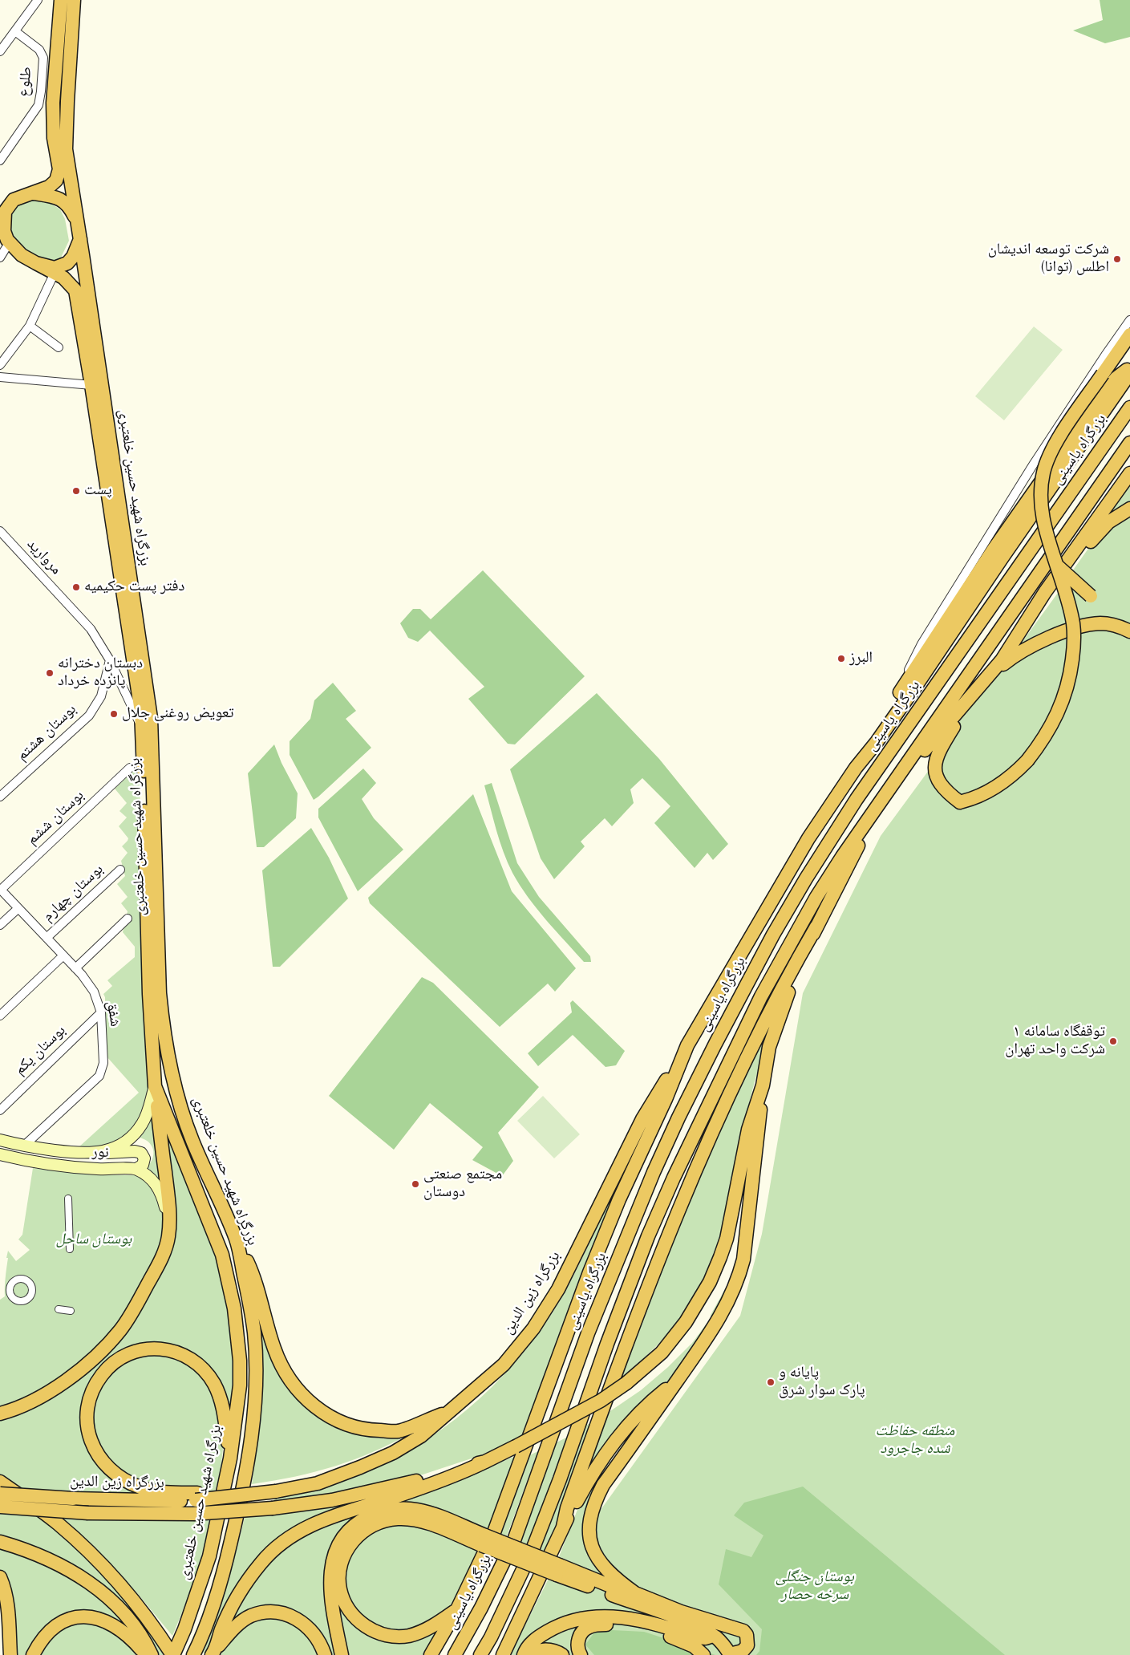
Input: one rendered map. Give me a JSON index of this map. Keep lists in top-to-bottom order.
{
  "streets": {
    "highway": ["بزرگراه یاسینی", "بزرگراه شهید حسین خلعتبری", "بزرگراه زین الدین"],
    "main road": ["نور"],
    "street": [
      "طلوع",
      "مروارید",
      "بوستان هشتم",
      "بوستان ششم",
      "بوستان چهارم",
      "شفق",
      "بوستان یکم"
    ]
  },
  "crossings": [
    ["بزرگراه شهید حسین خلعتبری", "مروارید"],
    ["بزرگراه شهید حسین خلعتبری", "نور"],
    ["مروارید", "بوستان هشتم"],
    ["بوستان ششم", "شفق"],
    ["بوستان چهارم", "شفق"],
    ["شفق", "بوستان یکم"],
    ["شفق", "نور"]
  ],
  "parks": ["بوستان ساحل", "منطقه حفاظت شده جاجرود", "بوستان جنگلی سرخه حصار"],
  "places": [
    "شرکت توسعه اندیشان اطلس (توانا)",
    "پست",
    "دفتر پست حکیمیه",
    "البرز",
    "دبستان دخترانه پانزده خرداد",
    "تعویض روغنی جلال",
    "توقفگاه سامانه ۱ شرکت واحد تهران",
    "مجتمع صنعتی دوستان",
    "پایانه و پارک‌ سوار شرق"
  ]
}
